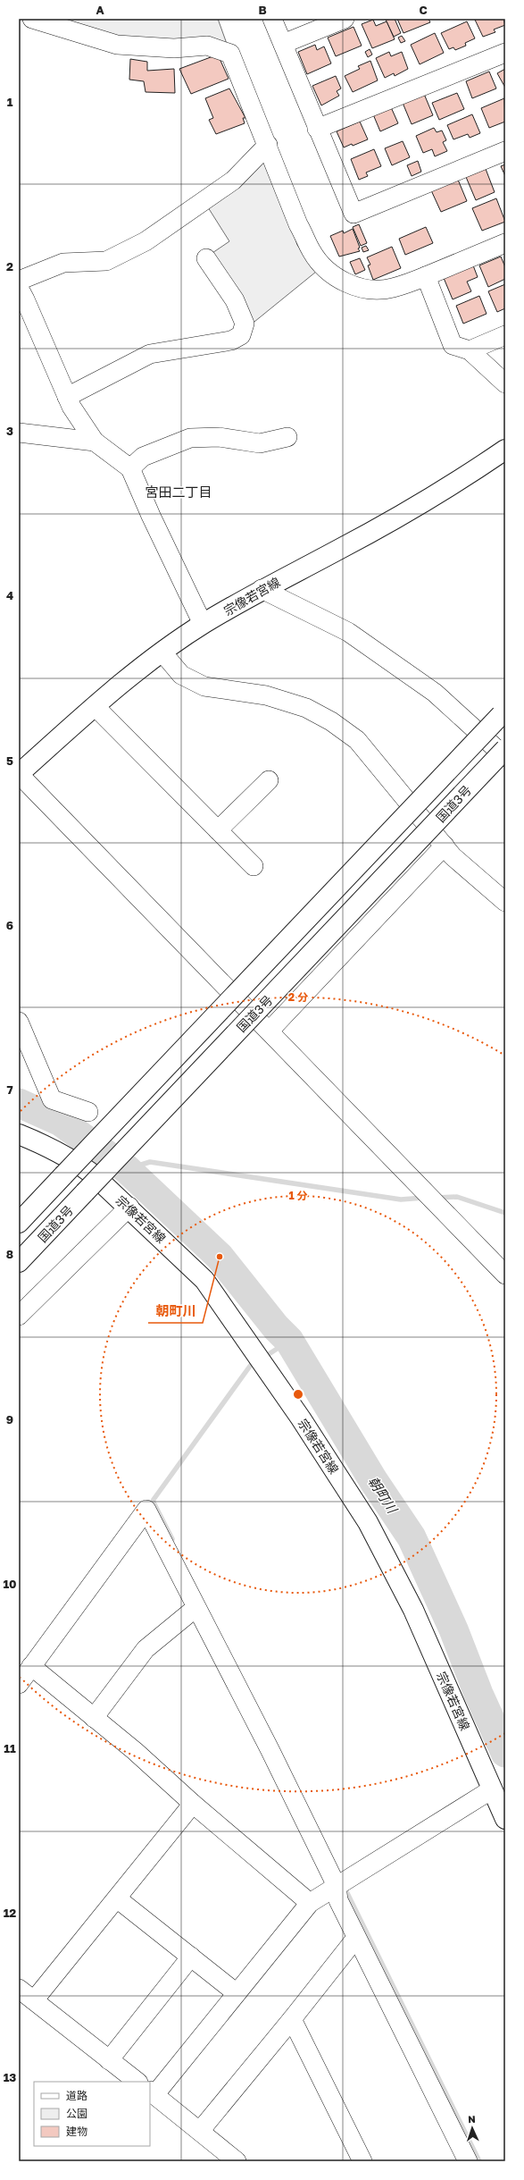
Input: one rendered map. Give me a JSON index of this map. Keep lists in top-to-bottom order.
{
  "streets": {
    "main road": ["宗像若宮線", "国道3号"]
  },
  "districts": ["宮田二丁目"],
  "water": ["朝町川"],
  "places": ["朝町川"],
  "legend": ["道路", "公園", "建物"],
  "north": "top",
  "grid": {
    "columns": ["A", "B", "C"],
    "rows": [
      "1",
      "2",
      "3",
      "4",
      "5",
      "6",
      "7",
      "8",
      "9",
      "10",
      "11",
      "12",
      "13"
    ]
  },
  "rings": ["2 分", "1 分"]
}
